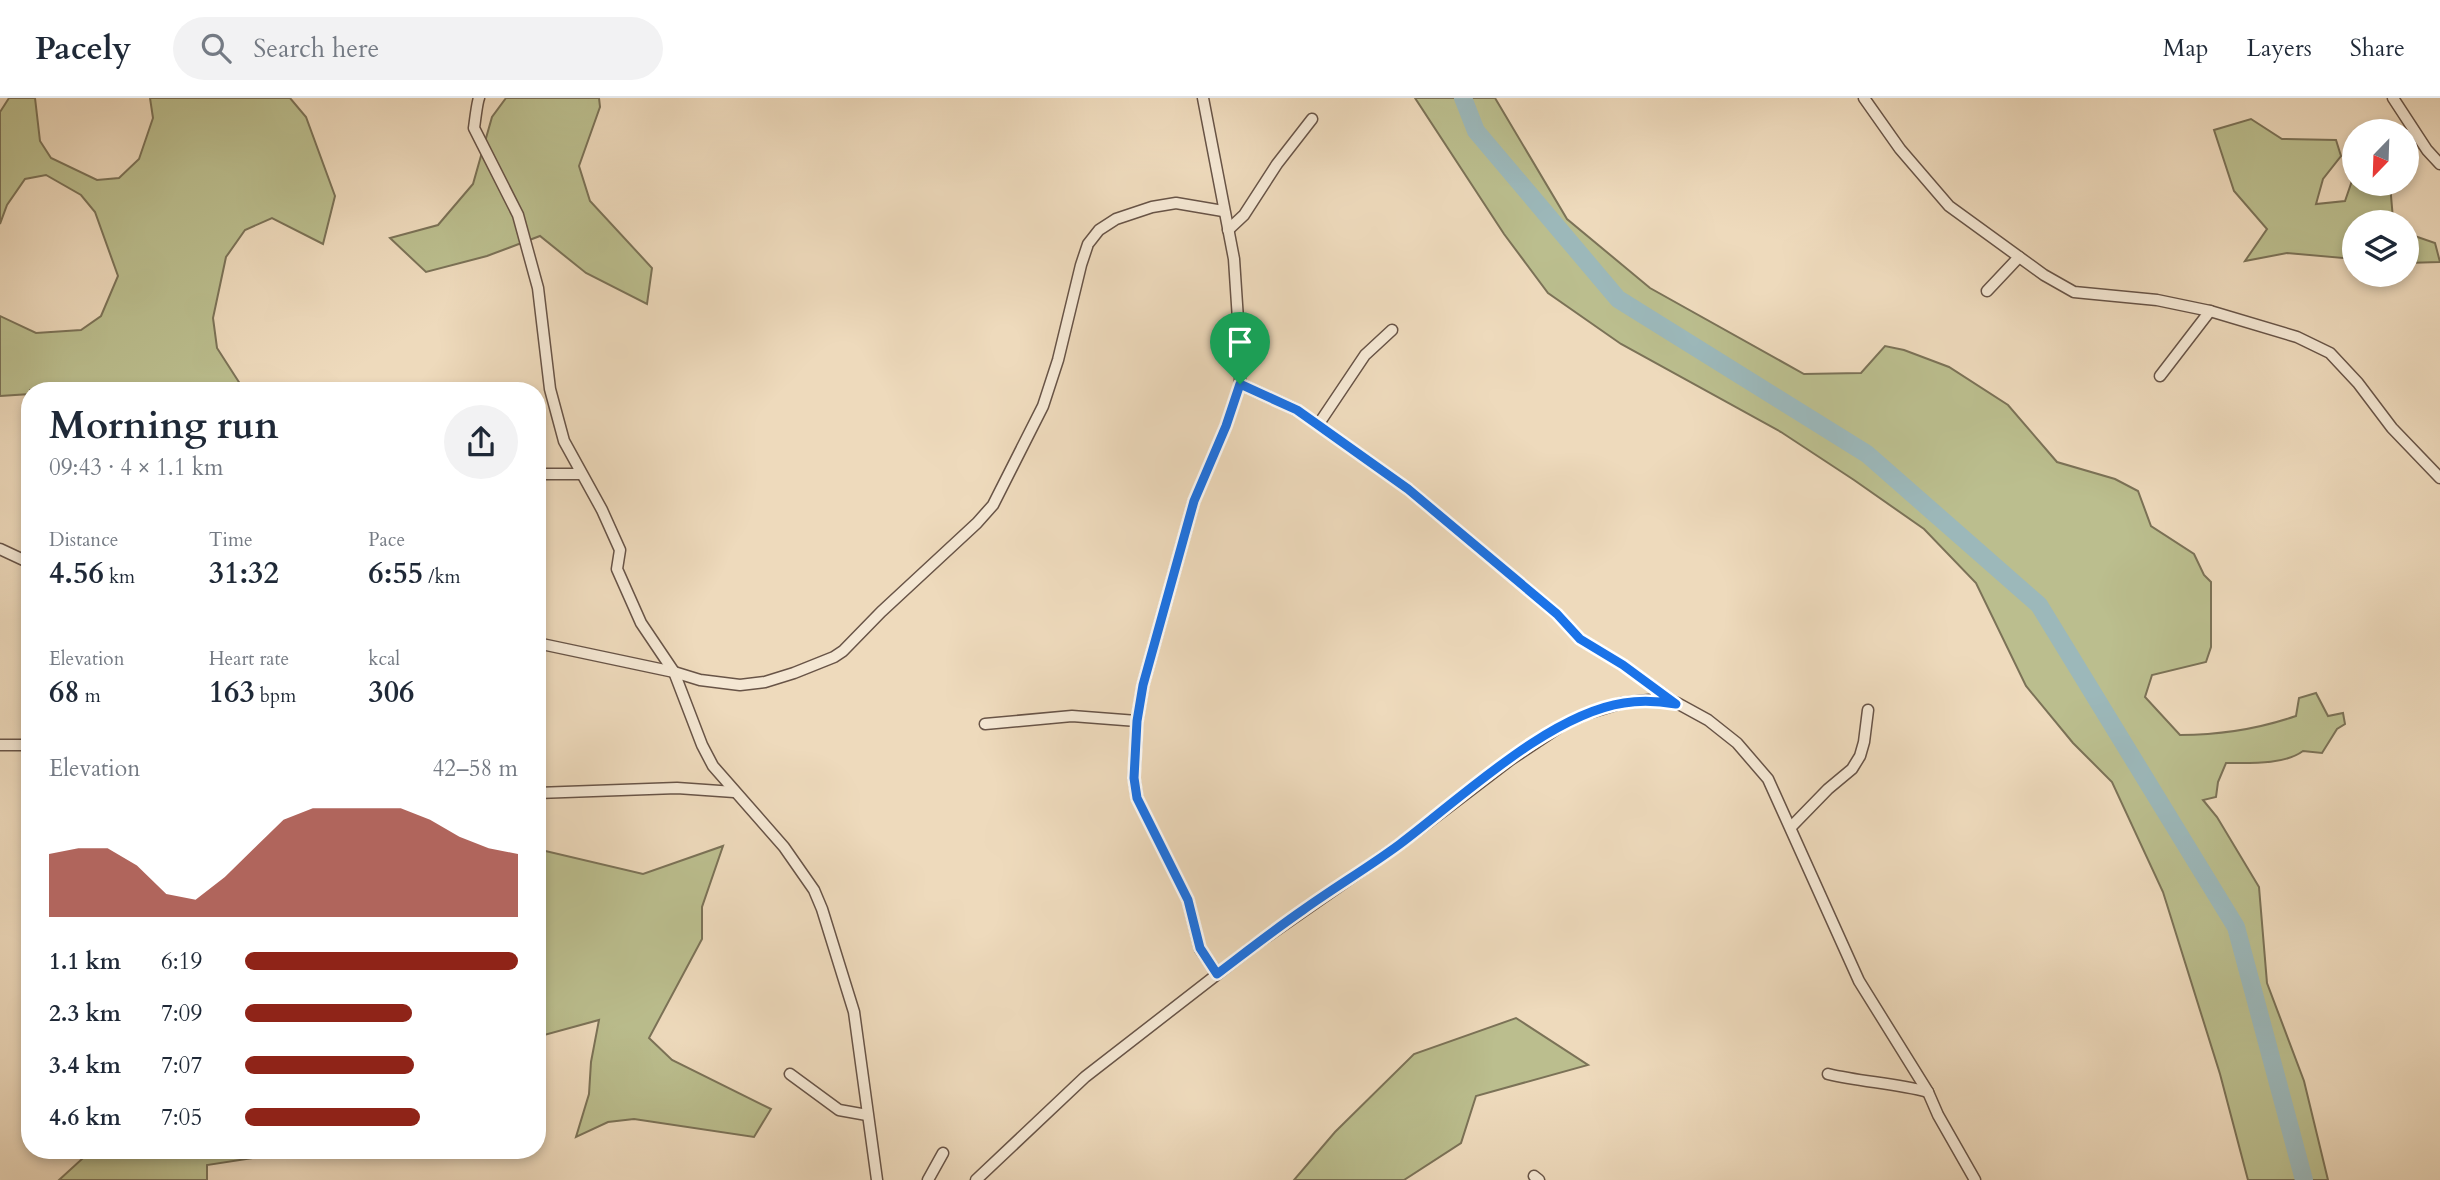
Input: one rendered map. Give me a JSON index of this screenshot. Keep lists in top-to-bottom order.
{
  "north": "bottom left",
  "page": {
    "header": "Pacely",
    "search": "Search here",
    "nav": ["Map", "Layers", "Share"],
    "heading": ["Morning run", "09:43 · 4 × 1.1 km"],
    "stats": [
      ["Distance", "4.56 km"],
      ["Time", "31:32"],
      ["Pace", "6:55 /km"],
      ["Elevation", "68 m"],
      ["Heart rate", "163 bpm"],
      ["kcal", "306"]
    ],
    "chart": ["Elevation", "42–58 m"],
    "list": [
      {
        "name": "1.1 km",
        "note": "6:19"
      },
      {
        "name": "2.3 km",
        "note": "7:09"
      },
      {
        "name": "3.4 km",
        "note": "7:07"
      },
      {
        "name": "4.6 km",
        "note": "7:05"
      }
    ]
  }
}
